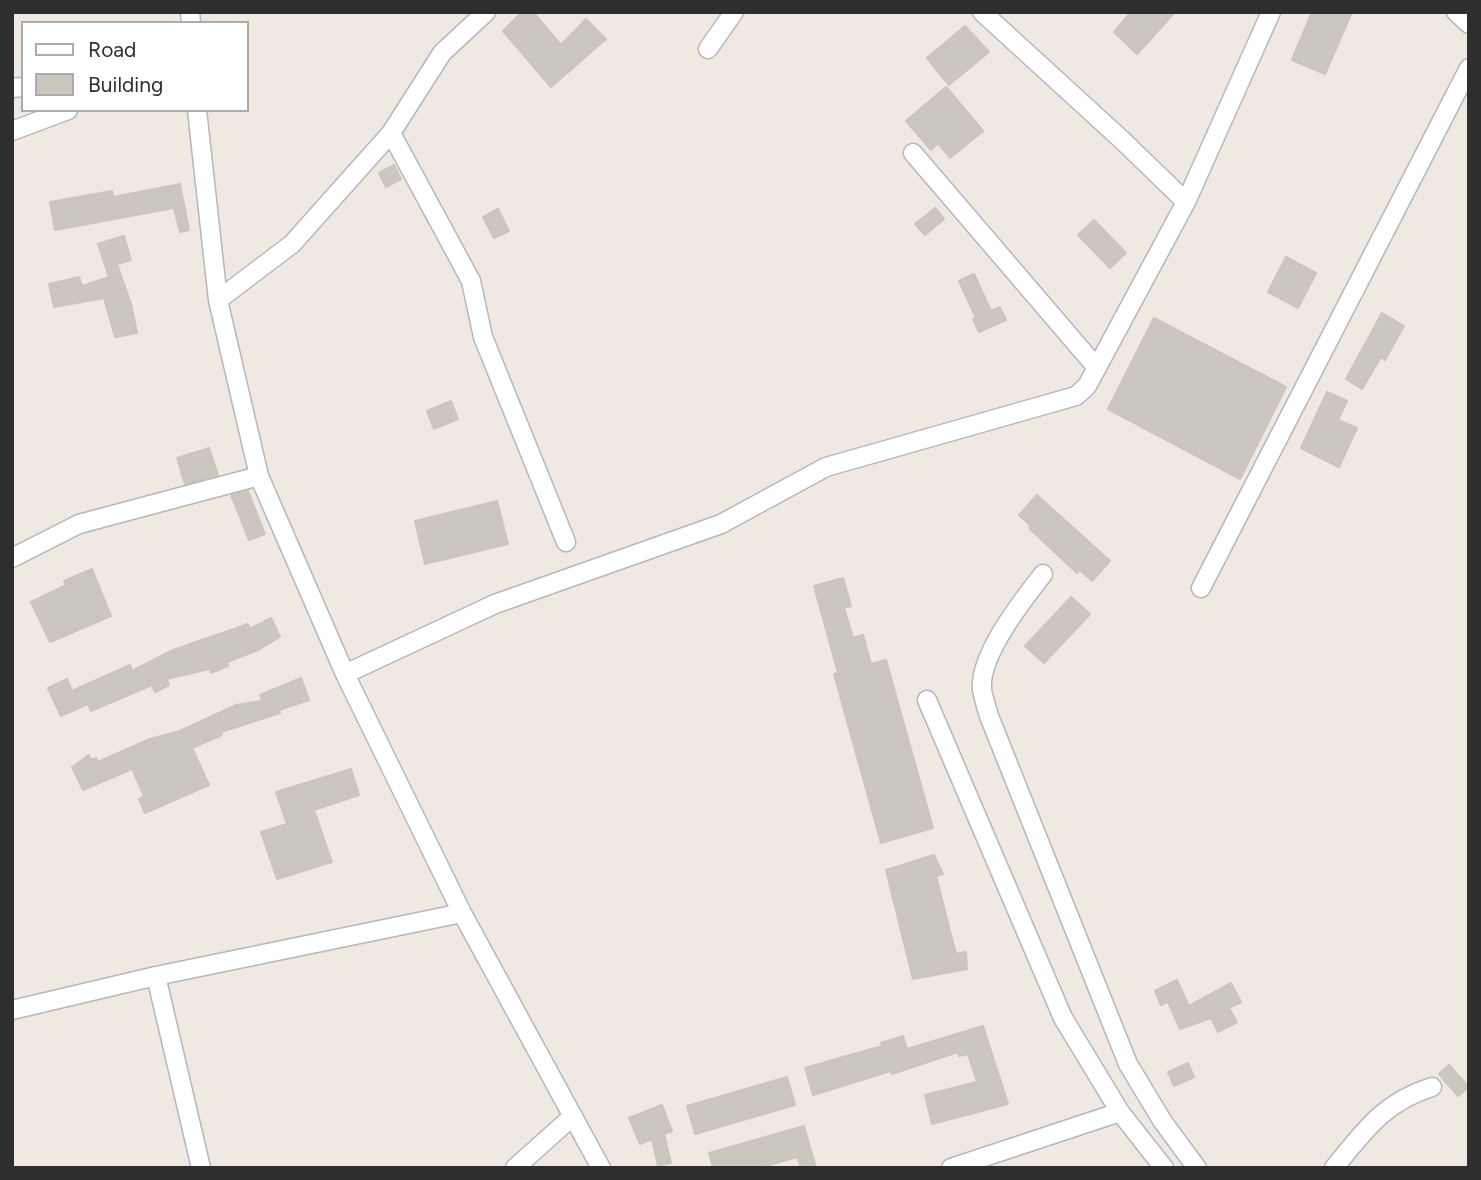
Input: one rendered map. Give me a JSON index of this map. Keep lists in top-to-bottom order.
{
  "legend": ["Road", "Building"]
}
